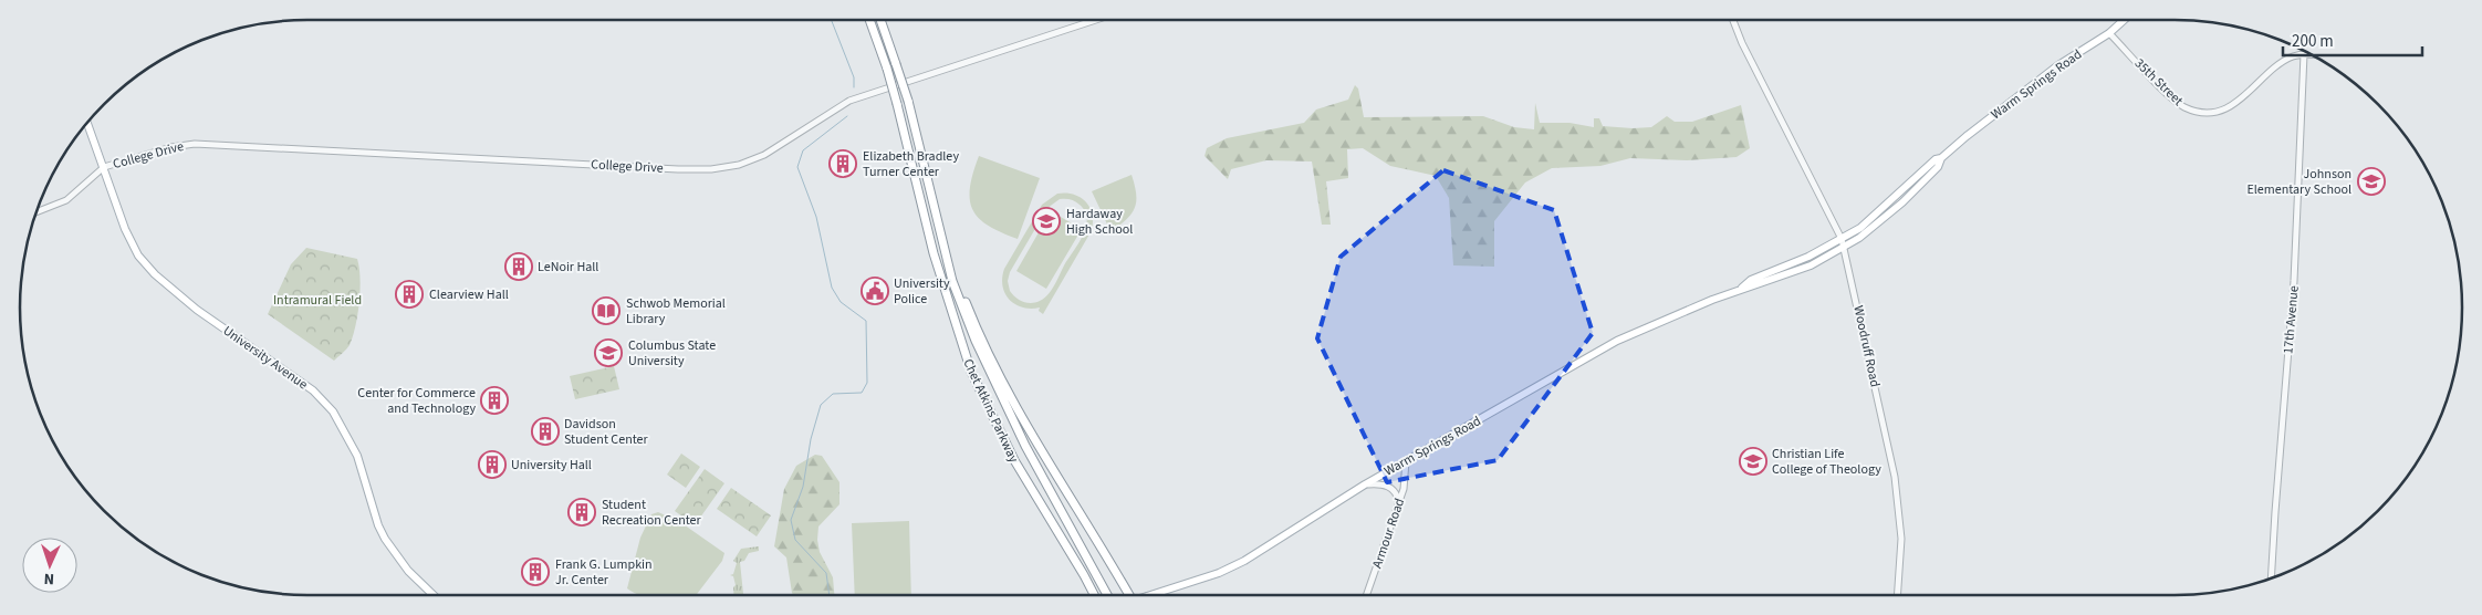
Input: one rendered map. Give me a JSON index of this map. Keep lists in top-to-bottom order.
{
  "streets": {
    "highway": ["Chet Atkins Parkway"],
    "main road": ["Warm Springs Road", "University Avenue"],
    "street": [
      "35th Street",
      "College Drive",
      "17th Avenue",
      "Woodruff Road",
      "Armour Road"
    ]
  },
  "crossings": [
    ["35th Street", "Warm Springs Road"],
    ["35th Street", "17th Avenue"],
    ["Warm Springs Road", "Woodruff Road"],
    ["Warm Springs Road", "Armour Road"],
    ["College Drive", "University Avenue"]
  ],
  "parks": ["Intramural Field"],
  "places": {
    "building": [
      "Elizabeth Bradley Turner Center",
      "LeNoir Hall",
      "Clearview Hall",
      "Center for Commerce and Technology",
      "Davidson Student Center",
      "University Hall",
      "Student Recreation Center",
      "Frank G. Lumpkin Jr. Center"
    ],
    "school or university": [
      "Johnson Elementary School",
      "Hardaway High School",
      "Columbus State University",
      "Christian Life College of Theology"
    ],
    "public building": ["University Police"],
    "library": ["Schwob Memorial Library"]
  },
  "scale_bar": "200 m",
  "north": "bottom"
}
